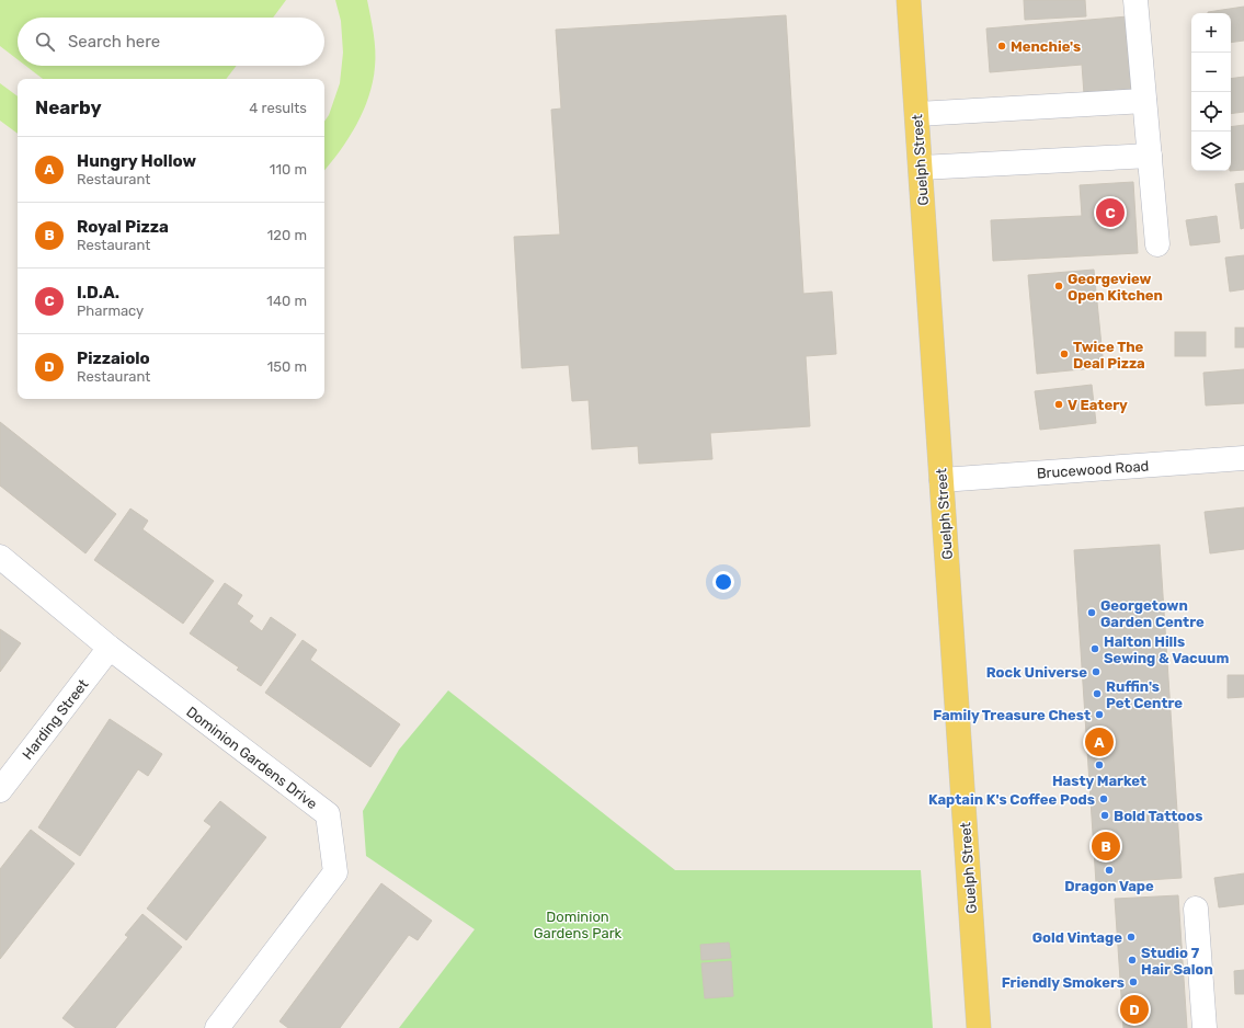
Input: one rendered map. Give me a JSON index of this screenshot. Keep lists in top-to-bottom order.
{
  "streets": {
    "main road": ["Guelph Street"],
    "street": ["Brucewood Road", "Harding Street", "Dominion Gardens Drive"]
  },
  "crossings": [
    ["Guelph Street", "Brucewood Road"],
    ["Harding Street", "Dominion Gardens Drive"]
  ],
  "parks": ["Dominion Gardens Park"],
  "places": [
    "Menchie's",
    "Georgeview Open Kitchen",
    "Twice The Deal Pizza",
    "V Eatery",
    "Georgetown Garden Centre",
    "Halton Hills Sewing & Vacuum",
    "Rock Universe",
    "Ruffin's Pet Centre",
    "Family Treasure Chest",
    "Hasty Market",
    "Kaptain K's Coffee Pods",
    "Bold Tattoos",
    "Dragon Vape",
    "Gold Vintage",
    "Studio 7 Hair Salon",
    "Friendly Smokers"
  ],
  "page": {
    "map_buttons": ["+", "−"],
    "search": "Search here",
    "heading": ["Nearby", "4 results"],
    "list": [
      {
        "mark": "A",
        "name": "Hungry Hollow",
        "note": "Restaurant",
        "value": "110 m"
      },
      {
        "mark": "B",
        "name": "Royal Pizza",
        "note": "Restaurant",
        "value": "120 m"
      },
      {
        "mark": "C",
        "name": "I.D.A.",
        "note": "Pharmacy",
        "value": "140 m"
      },
      {
        "mark": "D",
        "name": "Pizzaiolo",
        "note": "Restaurant",
        "value": "150 m"
      }
    ],
    "pins": [
      "C",
      "A",
      "B",
      "D"
    ]
  }
}
